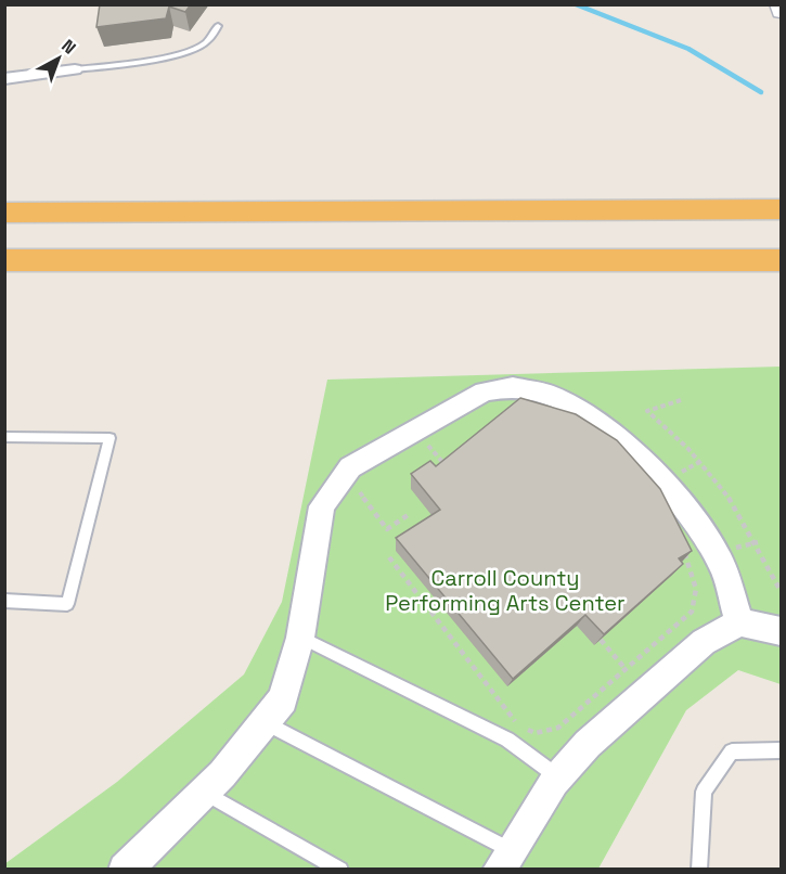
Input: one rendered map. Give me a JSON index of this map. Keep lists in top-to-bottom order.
{
  "parks": ["Carroll County Performing Arts Center"],
  "north": "top right"
}
